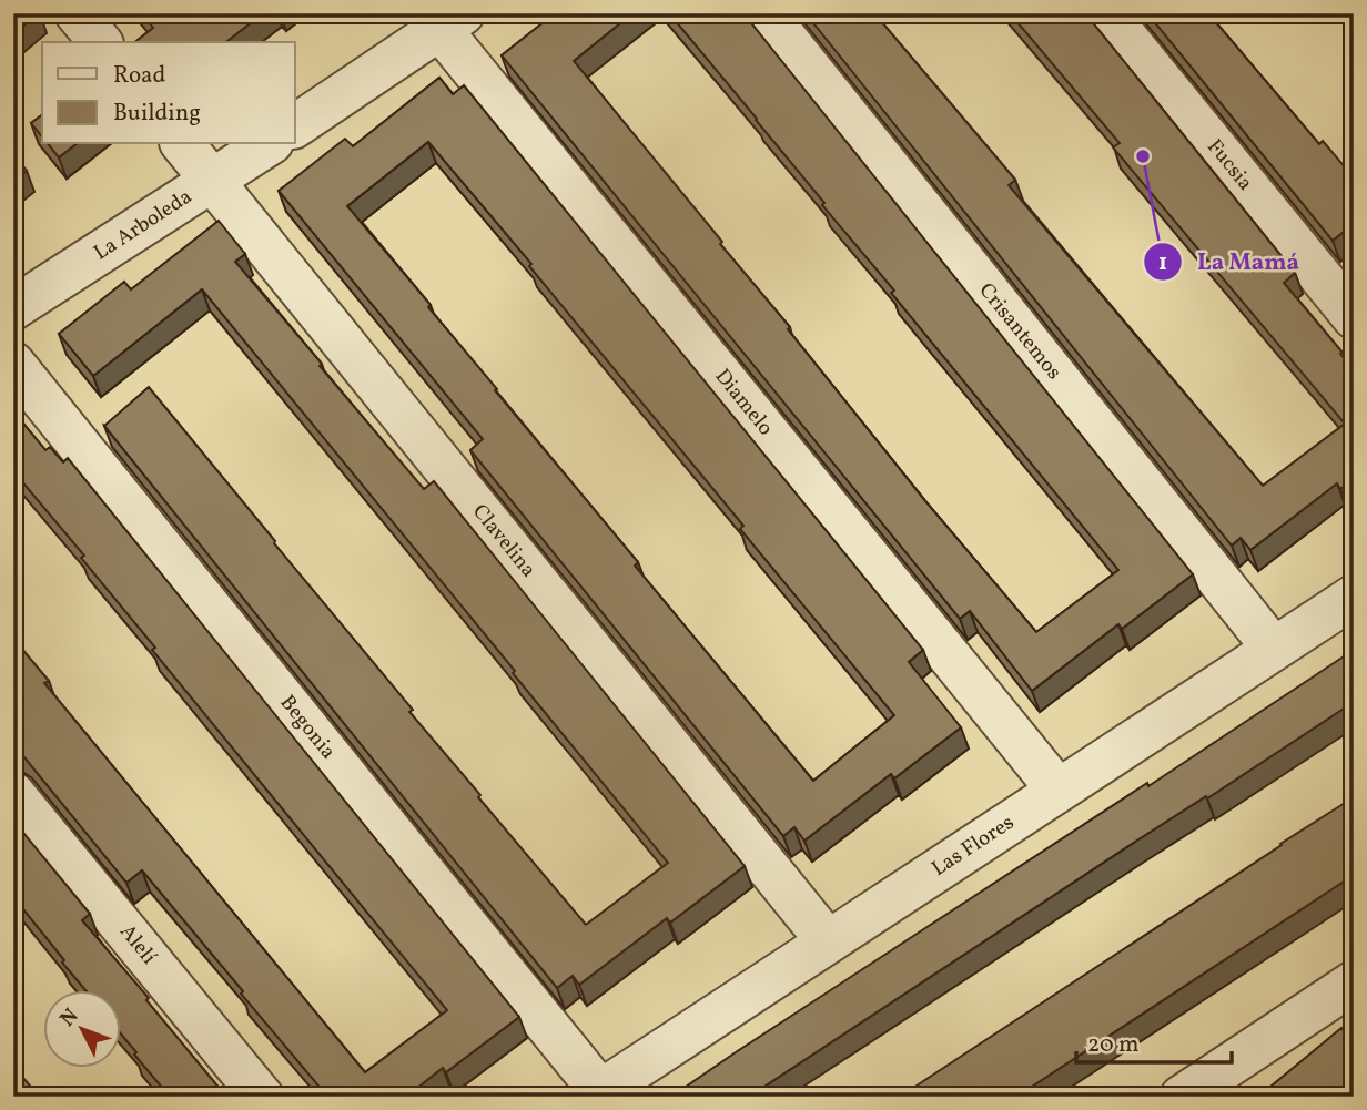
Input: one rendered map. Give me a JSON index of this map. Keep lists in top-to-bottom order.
{
  "streets": {
    "street": [
      "Fucsia",
      "La Arboleda",
      "Crisantemos",
      "Diamelo",
      "Clavelina",
      "Begonia",
      "Las Flores",
      "Alelí"
    ]
  },
  "crossings": [
    ["La Arboleda", "Clavelina"],
    ["Crisantemos", "Las Flores"],
    ["Diamelo", "Las Flores"],
    ["Clavelina", "Las Flores"],
    ["Begonia", "Las Flores"]
  ],
  "places": ["La Mamá"],
  "legend": ["Road", "Building"],
  "scale_bar": "20 m",
  "north": "top left"
}
